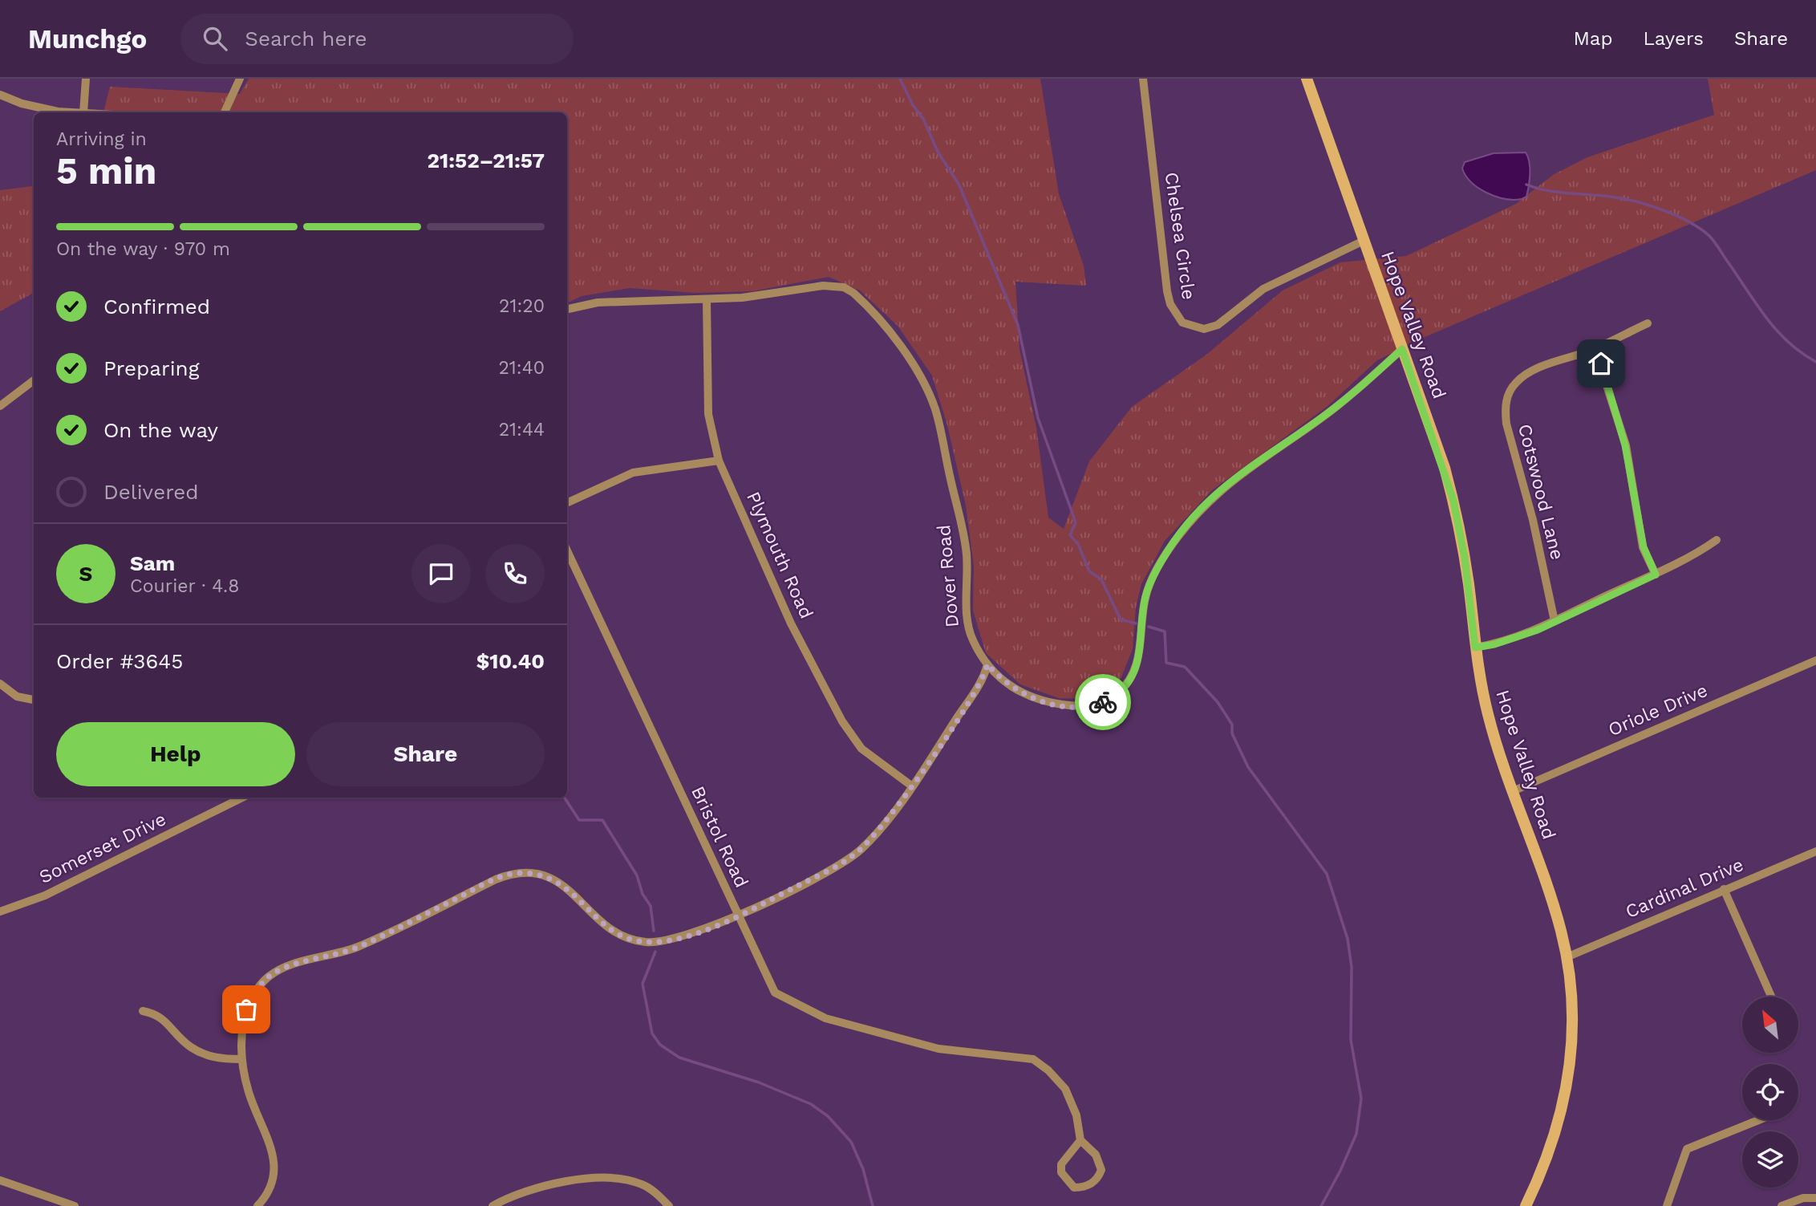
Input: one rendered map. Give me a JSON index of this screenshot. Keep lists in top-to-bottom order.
{
  "streets": {
    "main road": ["Hope Valley Road"],
    "street": [
      "Chelsea Circle",
      "Cotswood Lane",
      "Plymouth Road",
      "Dover Road",
      "Oriole Drive",
      "Bristol Road",
      "Somerset Drive",
      "Cardinal Drive"
    ]
  },
  "crossings": [
    ["Chelsea Circle", "Hope Valley Road"],
    ["Hope Valley Road", "Dover Road"],
    ["Hope Valley Road", "Oriole Drive"],
    ["Hope Valley Road", "Cardinal Drive"],
    ["Plymouth Road", "Dover Road"]
  ],
  "north": "top left",
  "page": {
    "header": "Munchgo",
    "search": "Search here",
    "nav": ["Map", "Layers", "Share"],
    "heading": ["5 min", "Arriving in", "21:52–21:57"],
    "panel": [
      "Sam",
      "Courier · 4.8",
      "Order #3645",
      "$10.40"
    ],
    "bar": "On the way · 970 m",
    "list": [
      ["Confirmed", "21:20"],
      ["Preparing", "21:40"],
      ["On the way", "21:44"],
      "Delivered"
    ],
    "round": "S",
    "buttons": ["Help", "Share"]
  }
}
